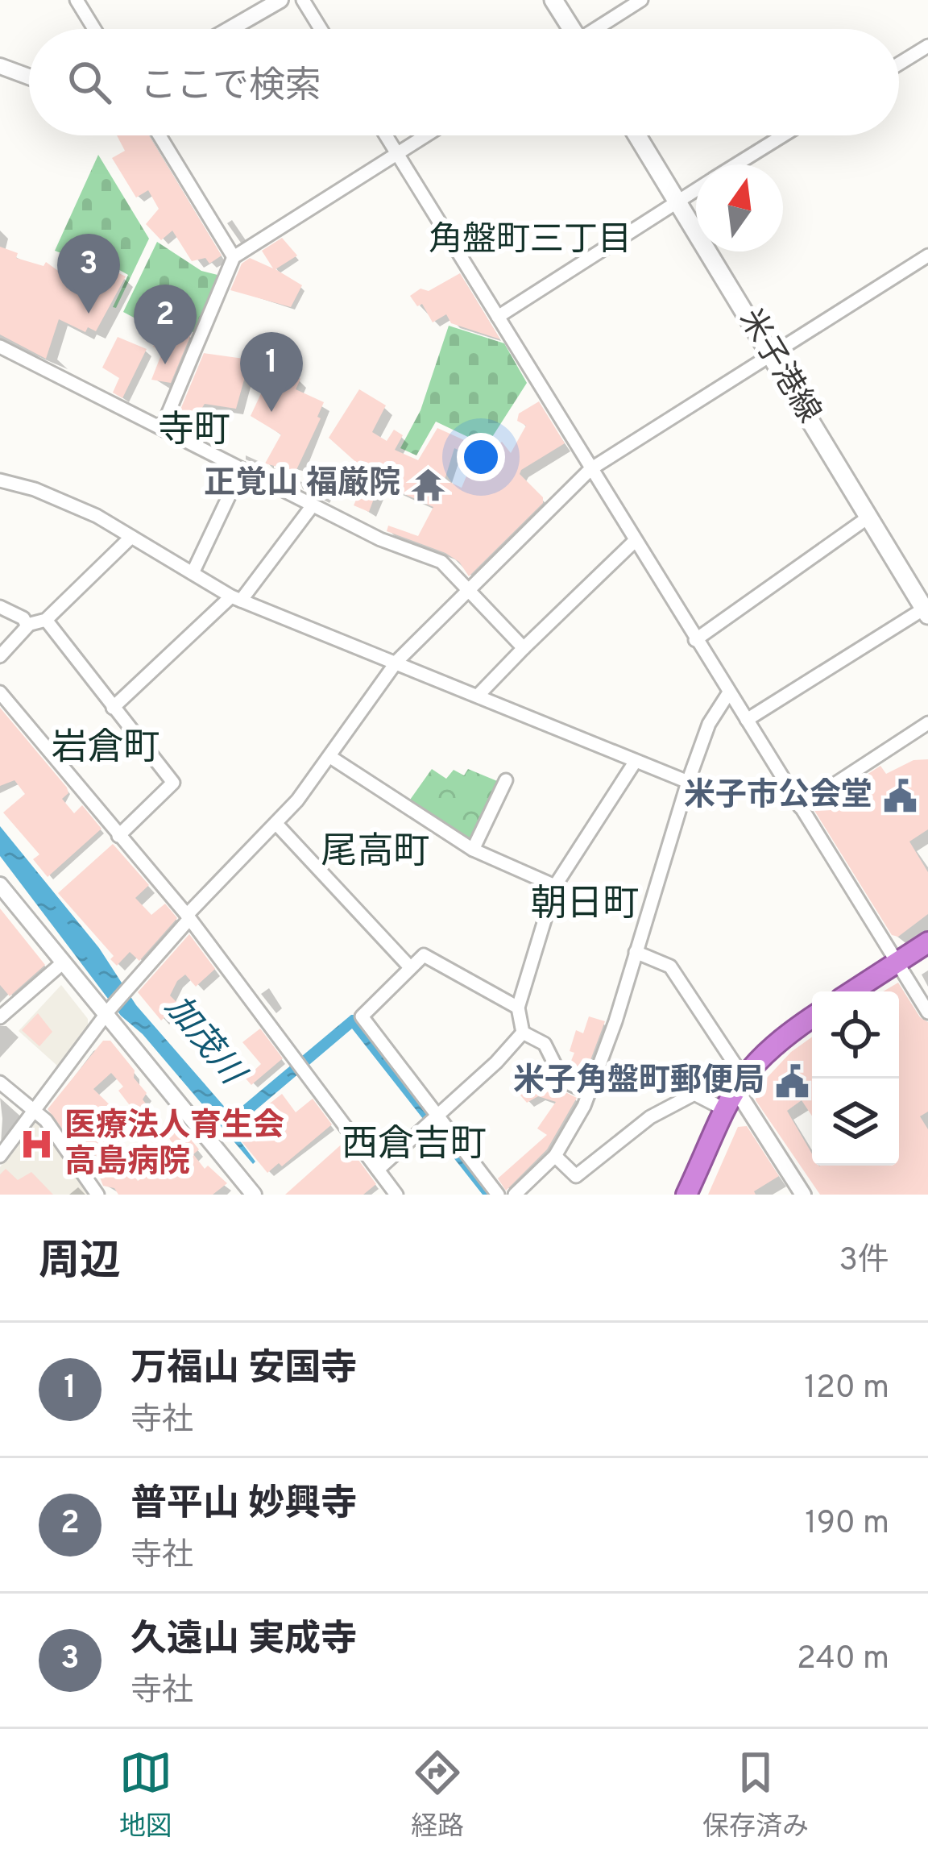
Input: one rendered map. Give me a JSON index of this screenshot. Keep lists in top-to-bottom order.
{
  "streets": {
    "main road": ["米子港線"]
  },
  "districts": [
    "角盤町三丁目",
    "寺町",
    "岩倉町",
    "尾高町",
    "朝日町",
    "西倉吉町"
  ],
  "water": ["加茂川"],
  "places": {
    "temple": ["正覚山 福厳院"],
    "public building": ["米子市公会堂", "米子角盤町郵便局"],
    "hospital": ["医療法人育生会 高島病院"]
  },
  "north": "top",
  "page": {
    "search": "ここで検索",
    "pins": ["3", "2", "1"],
    "heading": ["周辺", "3件"],
    "list": [
      {
        "mark": "1",
        "name": "万福山 安国寺",
        "note": "寺社",
        "value": "120 m"
      },
      {
        "mark": "2",
        "name": "普平山 妙興寺",
        "note": "寺社",
        "value": "190 m"
      },
      {
        "mark": "3",
        "name": "久遠山 実成寺",
        "note": "寺社",
        "value": "240 m"
      }
    ],
    "nav": ["地図", "経路", "保存済み"]
  }
}
